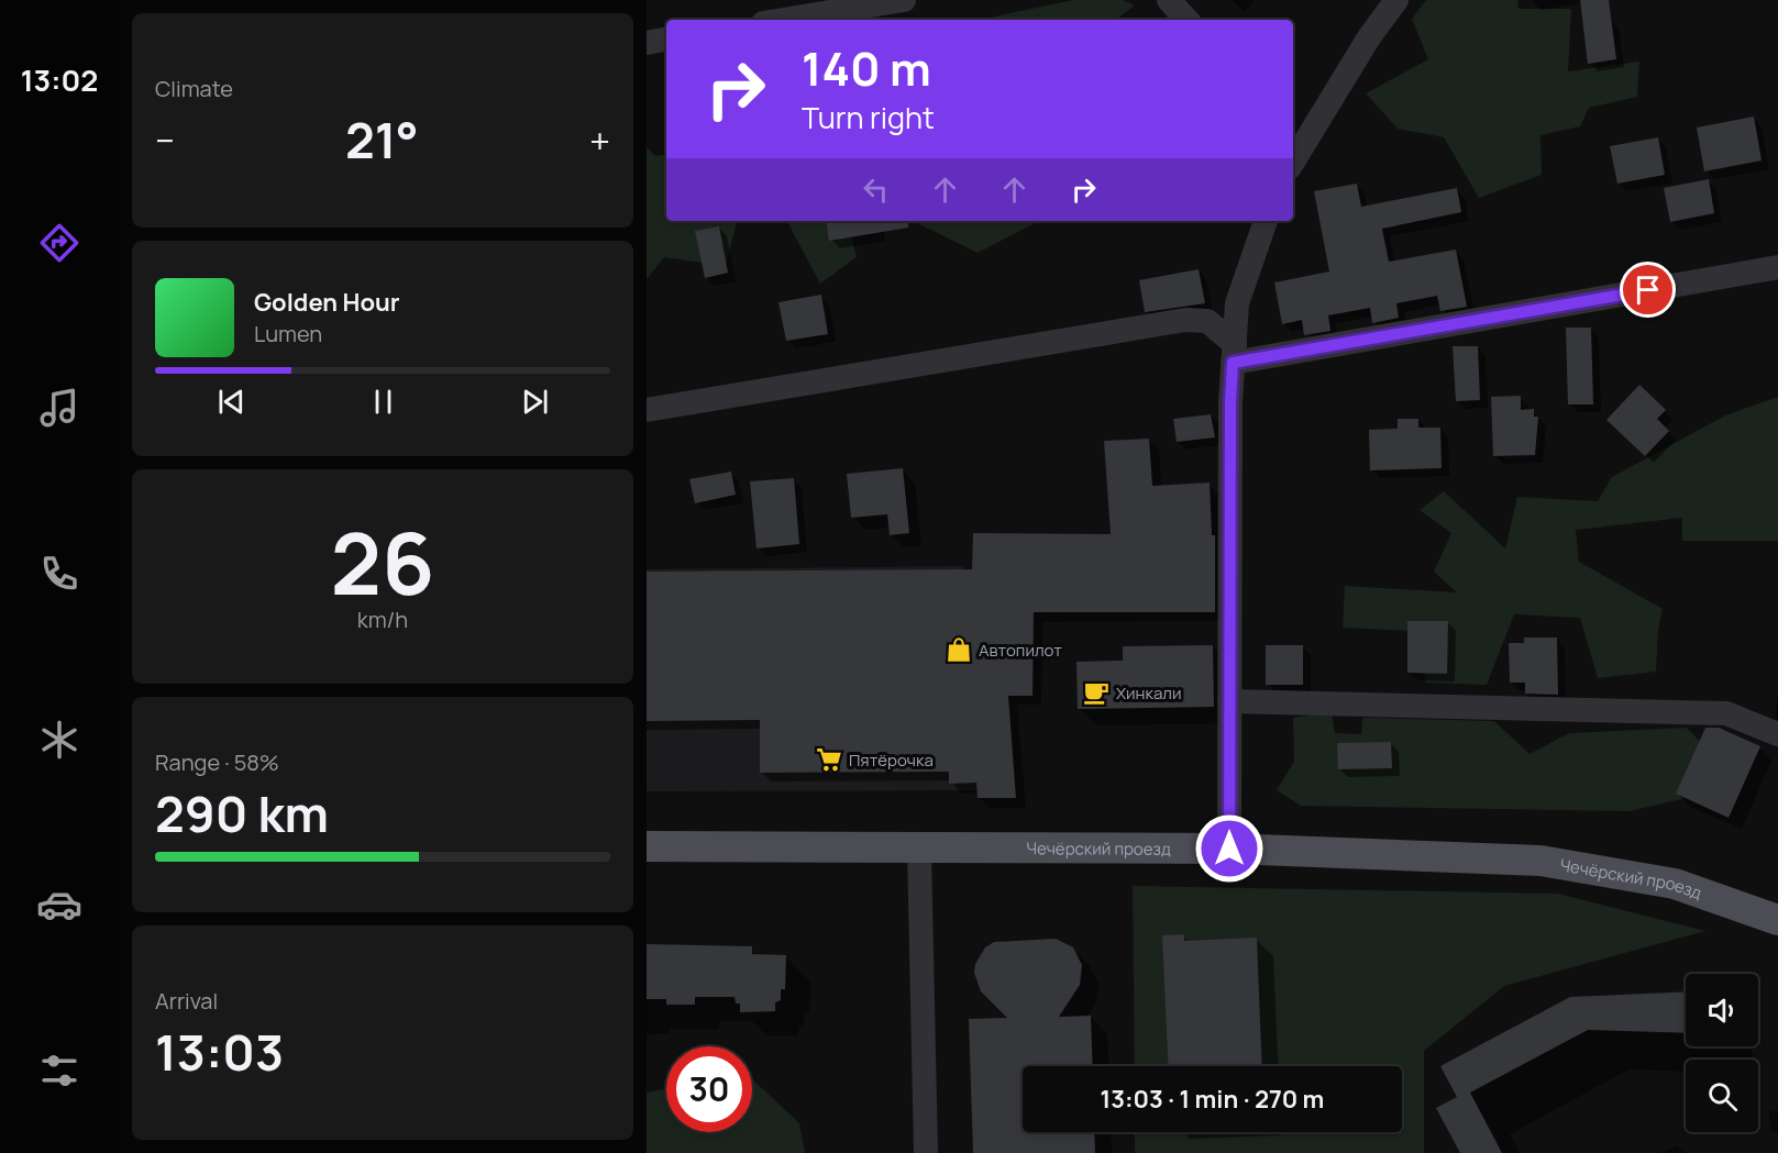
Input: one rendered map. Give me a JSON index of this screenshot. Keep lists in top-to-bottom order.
{
  "streets": {
    "main road": ["Чечёрский проезд"]
  },
  "places": {
    "shop": ["Автопилот"],
    "cafe": ["Хинкали"],
    "supermarket": ["Пятёрочка"]
  },
  "page": {
    "tabs": "13:02",
    "tile": [
      "Climate",
      ["26", "km/h"],
      ["Range · 58%", "290 km"],
      ["Arrival", "13:03"]
    ],
    "turn": ["140 m", "Turn right"],
    "heat": ["−", "21°", "+"],
    "song": ["Golden Hour", "Lumen"],
    "limit": "30",
    "trip": "13:03 · 1 min · 270 m"
  }
}
